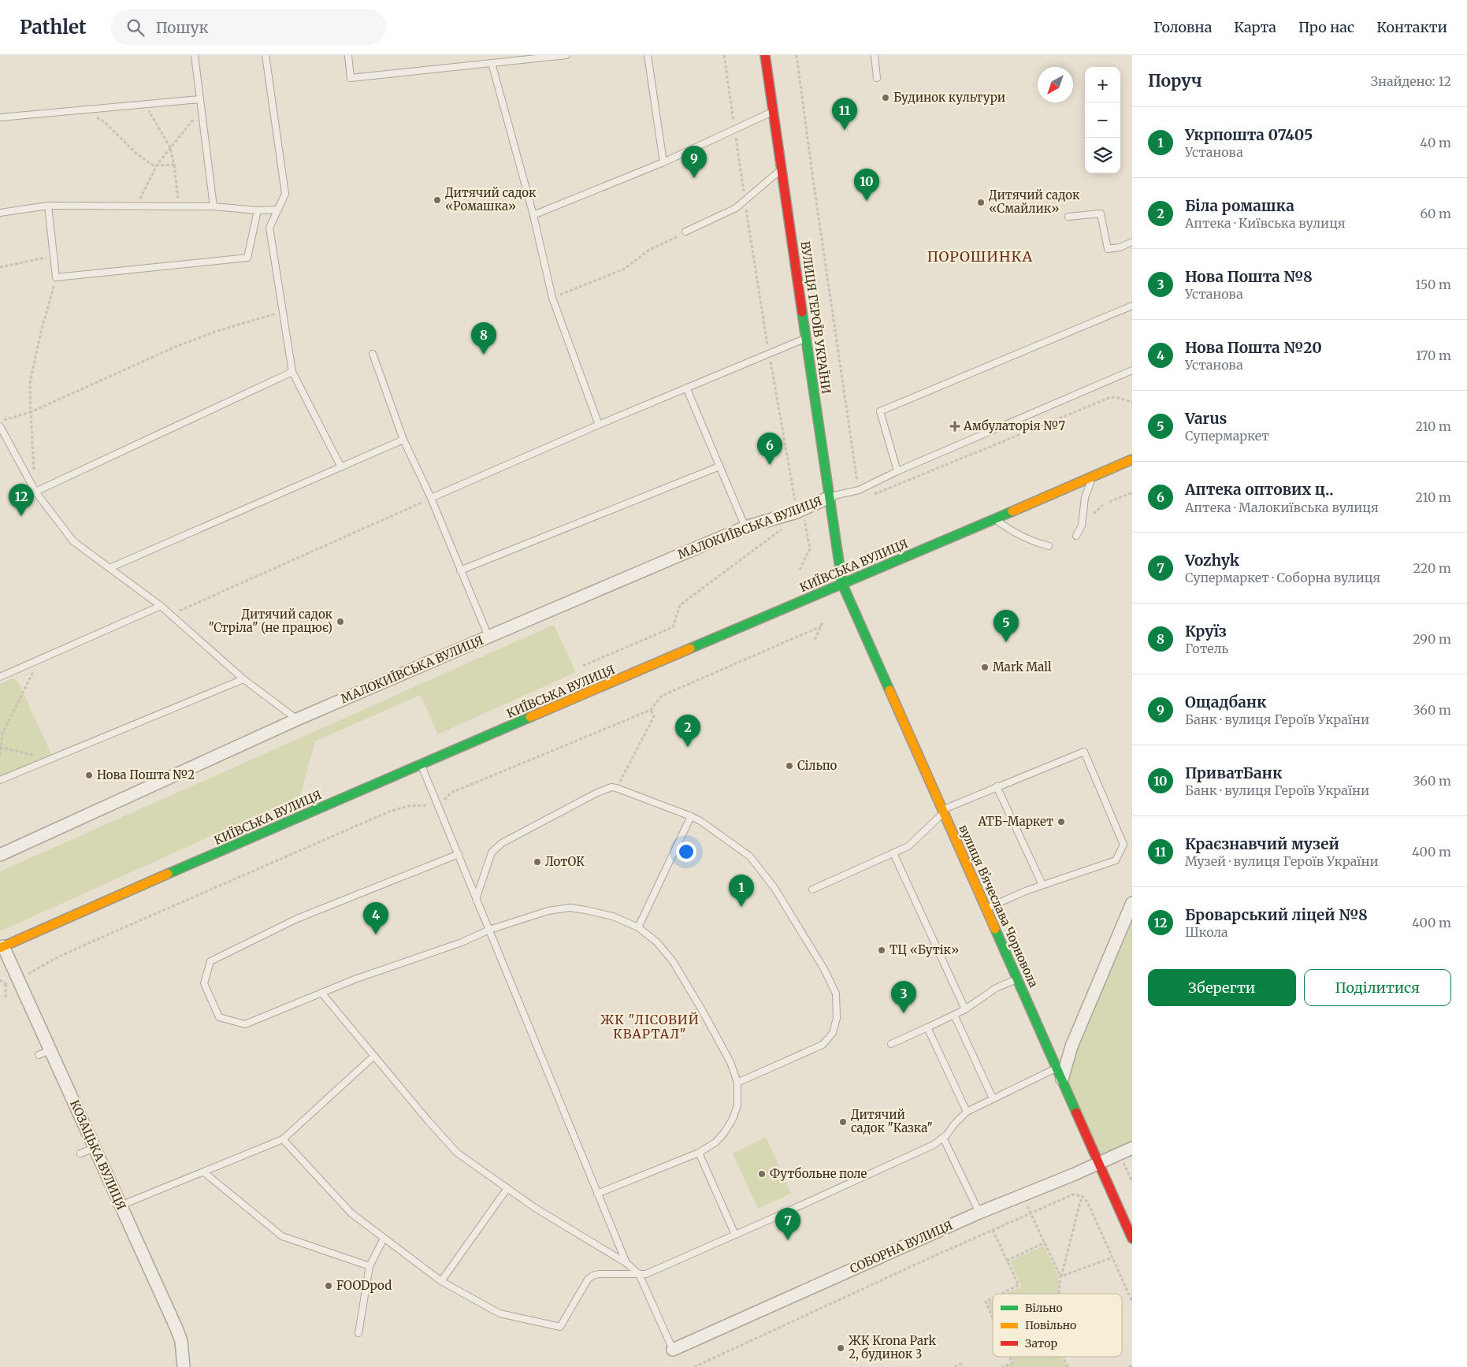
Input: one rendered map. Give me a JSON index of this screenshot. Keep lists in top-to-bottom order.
{
  "streets": {
    "main road": ["ВУЛИЦЯ ГЕРОЇВ УКРАЇНИ", "КИЇВСЬКА ВУЛИЦЯ", "вулиця Вʼячеслава Чорновола"],
    "street": ["МАЛОКИЇВСЬКА ВУЛИЦЯ", "КОЗАЦЬКА ВУЛИЦЯ", "СОБОРНА ВУЛИЦЯ"]
  },
  "crossings": [
    ["ВУЛИЦЯ ГЕРОЇВ УКРАЇНИ", "МАЛОКИЇВСЬКА ВУЛИЦЯ"],
    ["ВУЛИЦЯ ГЕРОЇВ УКРАЇНИ", "КИЇВСЬКА ВУЛИЦЯ"],
    ["ВУЛИЦЯ ГЕРОЇВ УКРАЇНИ", "вулиця Вʼячеслава Чорновола"],
    ["КИЇВСЬКА ВУЛИЦЯ", "вулиця Вʼячеслава Чорновола"],
    ["КИЇВСЬКА ВУЛИЦЯ", "КОЗАЦЬКА ВУЛИЦЯ"],
    ["вулиця Вʼячеслава Чорновола", "СОБОРНА ВУЛИЦЯ"]
  ],
  "districts": ["ПОРОШИНКА", "ЖК \"ЛІСОВИЙ КВАРТАЛ\""],
  "places": {
    "other": [
      "Будинок культури",
      "Дитячий садок «Ромашка»",
      "Дитячий садок «Смайлик»",
      "Дитячий садок \"Стріла\" (не працює)",
      "Mark Mall",
      "Сільпо",
      "Нова Пошта №2",
      "АТБ-Маркет",
      "ЛотОК",
      "ТЦ «Бутік»",
      "Дитячий садок \"Казка\"",
      "Футбольне поле",
      "FOODpod",
      "ЖК Krona Park 2, будинок 3"
    ],
    "health": ["Амбулаторія №7"]
  },
  "legend": ["Вільно", "Повільно", "Затор"],
  "north": "bottom left",
  "page": {
    "header": "Pathlet",
    "search": "Пошук",
    "nav": [
      "Головна",
      "Карта",
      "Про нас",
      "Контакти"
    ],
    "heading": ["Поруч", "Знайдено: 12"],
    "map_buttons": ["+", "−"],
    "pins": [
      "11",
      "9",
      "10",
      "8",
      "6",
      "12",
      "5",
      "2",
      "1",
      "4",
      "3",
      "7"
    ],
    "list": [
      {
        "mark": "1",
        "name": "Укрпошта 07405",
        "note": "Установа",
        "value": "40 m"
      },
      {
        "mark": "2",
        "name": "Біла ромашка",
        "note": "Аптека · Київська вулиця",
        "value": "60 m"
      },
      {
        "mark": "3",
        "name": "Нова Пошта №8",
        "note": "Установа",
        "value": "150 m"
      },
      {
        "mark": "4",
        "name": "Нова Пошта №20",
        "note": "Установа",
        "value": "170 m"
      },
      {
        "mark": "5",
        "name": "Varus",
        "note": "Супермаркет",
        "value": "210 m"
      },
      {
        "mark": "6",
        "name": "Аптека оптових ц‥",
        "note": "Аптека · Малокиївська вулиця",
        "value": "210 m"
      },
      {
        "mark": "7",
        "name": "Vozhyk",
        "note": "Супермаркет · Соборна вулиця",
        "value": "220 m"
      },
      {
        "mark": "8",
        "name": "Круїз",
        "note": "Готель",
        "value": "290 m"
      },
      {
        "mark": "9",
        "name": "Ощадбанк",
        "note": "Банк · вулиця Героїв України",
        "value": "360 m"
      },
      {
        "mark": "10",
        "name": "ПриватБанк",
        "note": "Банк · вулиця Героїв України",
        "value": "360 m"
      },
      {
        "mark": "11",
        "name": "Краєзнавчий музей",
        "note": "Музей · вулиця Героїв України",
        "value": "400 m"
      },
      {
        "mark": "12",
        "name": "Броварський ліцей №8",
        "note": "Школа",
        "value": "400 m"
      }
    ],
    "buttons": ["Зберегти", "Поділитися"]
  }
}
